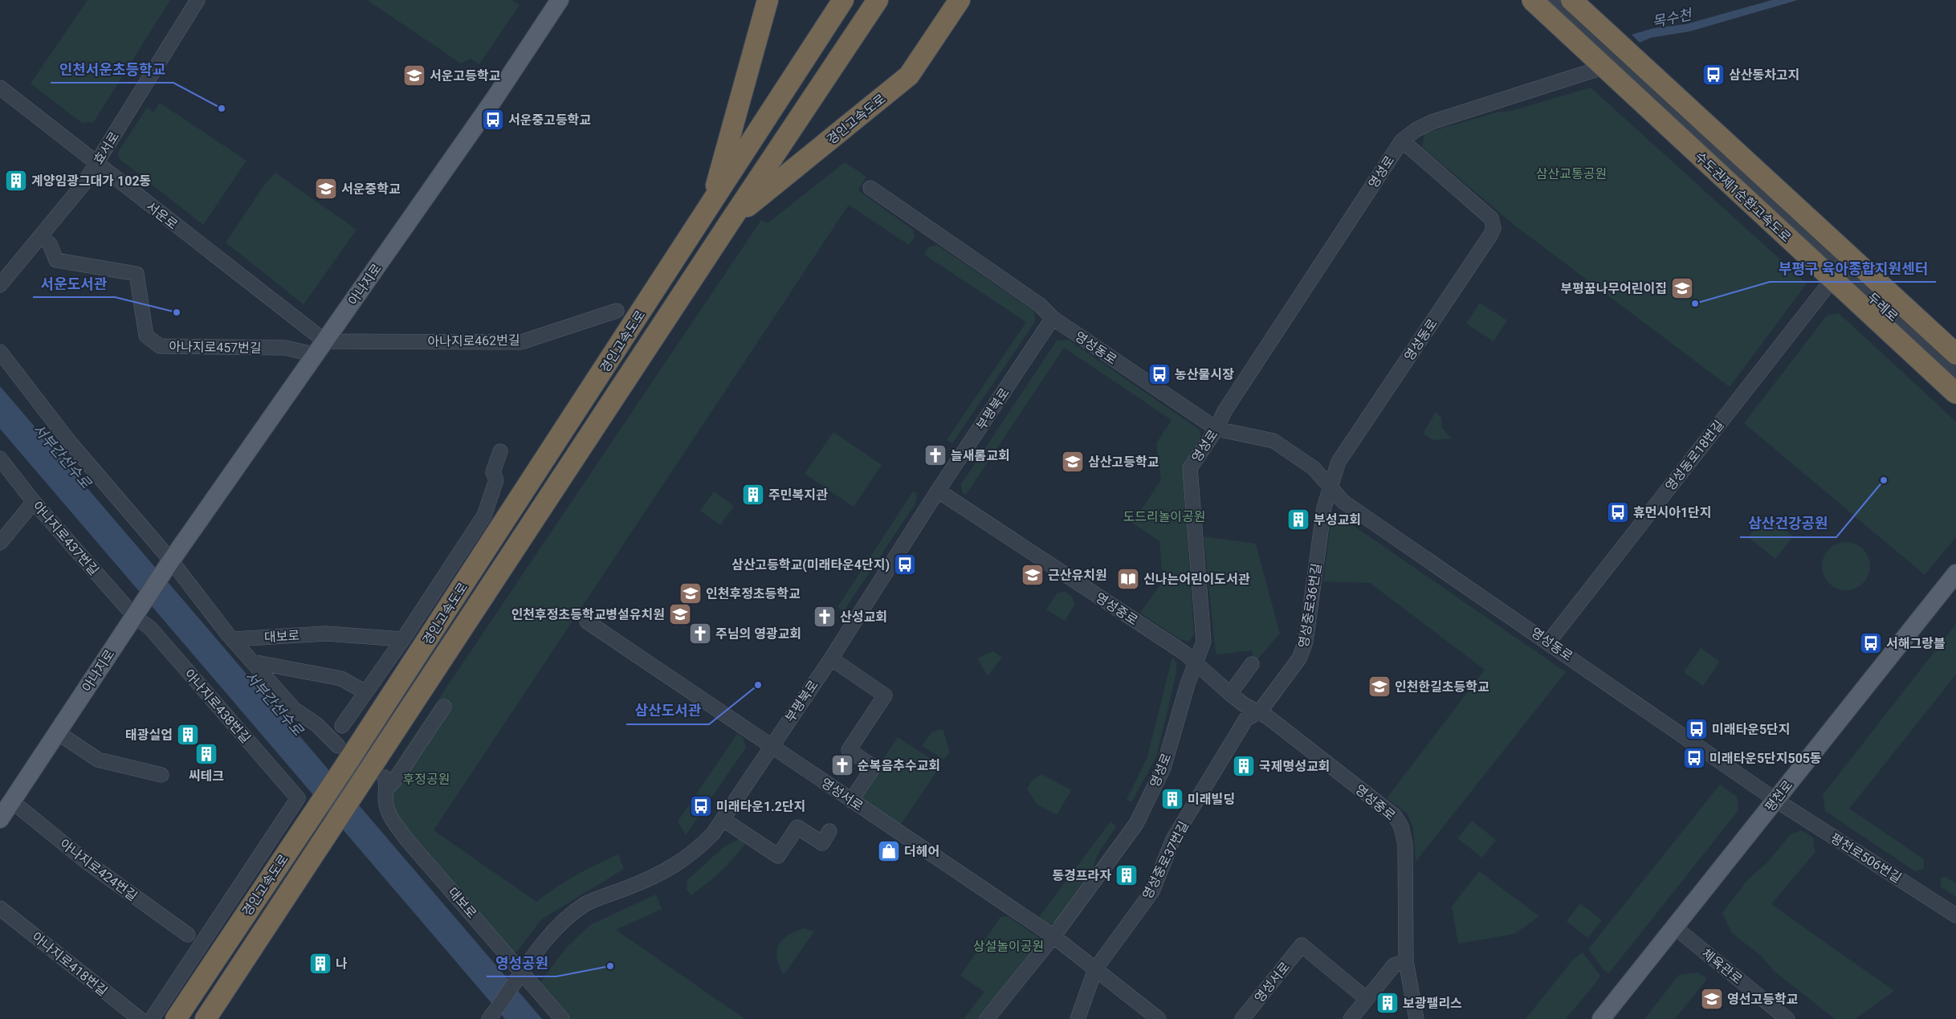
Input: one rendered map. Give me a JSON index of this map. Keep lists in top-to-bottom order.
{
  "streets": {
    "highway": ["경인고속도로", "수도권제1순환고속도로"],
    "main road": ["아나지로", "평천로"],
    "street": [
      "효서로",
      "영성로",
      "서운로",
      "두레로",
      "영성동로",
      "아나지로462번길",
      "아나지로457번길",
      "부평북로",
      "영성동로18번길",
      "아나지로437번길",
      "영성중로36번길",
      "영성중로",
      "대보로",
      "아나지로438번길",
      "영성서로",
      "평천로506번길",
      "영성중로37번길",
      "아나지로424번길",
      "아나지로418번길",
      "체육관로"
    ]
  },
  "crossings": [
    ["효서로", "서운로"],
    ["효서로", "아나지로457번길"],
    ["영성로", "두레로"],
    ["영성로", "영성동로"],
    ["영성로", "영성중로"],
    ["영성로", "영성서로"],
    ["서운로", "아나지로"],
    ["서운로", "아나지로462번길"],
    ["서운로", "아나지로457번길"],
    ["아나지로", "아나지로462번길"],
    ["아나지로", "아나지로457번길"],
    ["아나지로", "아나지로437번길"],
    ["아나지로", "아나지로438번길"],
    ["아나지로", "아나지로424번길"],
    ["두레로", "영성동로18번길"],
    ["영성동로", "부평북로"],
    ["영성동로", "영성동로18번길"],
    ["영성동로", "영성중로36번길"],
    ["영성동로", "평천로"],
    ["영성동로", "평천로506번길"],
    ["아나지로462번길", "아나지로457번길"],
    ["부평북로", "영성중로"],
    ["부평북로", "대보로"],
    ["부평북로", "영성서로"],
    ["아나지로437번길", "아나지로438번길"],
    ["영성중로36번길", "영성중로"],
    ["영성중로36번길", "영성중로37번길"],
    ["영성중로", "영성중로37번길"],
    ["영성서로", "영성중로37번길"],
    ["평천로", "평천로506번길"],
    ["평천로", "체육관로"]
  ],
  "water": ["목수천", "서부간선수로"],
  "parks": [
    "삼산교통공원",
    "도드리놀이공원",
    "후정공원",
    "상설놀이공원"
  ],
  "places": {
    "bus stop": [
      "삼산동차고지",
      "서운중고등학교",
      "농산물시장",
      "휴먼시아1단지",
      "삼산고등학교(미래타운4단지)",
      "서해그랑블",
      "미래타운5단지",
      "미래타운5단지505동",
      "미래타운1.2단지"
    ],
    "school or university": [
      "서운고등학교",
      "서운중학교",
      "부평꿈나무어린이집",
      "삼산고등학교",
      "근산유치원",
      "인천후정초등학교",
      "인천후정초등학교병설유치원",
      "인천한길초등학교",
      "영선고등학교"
    ],
    "other": [
      "인천서운초등학교",
      "부평구 육아종합지원센터",
      "서운도서관",
      "삼산건강공원",
      "삼산도서관",
      "영성공원"
    ],
    "building": [
      "계양임광그대가 102동",
      "주민복지관",
      "부성교회",
      "태광실업",
      "씨테크",
      "국제명성교회",
      "미래빌딩",
      "동경프라자",
      "나",
      "보광팰리스"
    ],
    "church": [
      "늘새롬교회",
      "산성교회",
      "주님의 영광교회",
      "순복음추수교회"
    ],
    "library": ["신나는어린이도서관"],
    "shop": ["더헤어"]
  }
}
